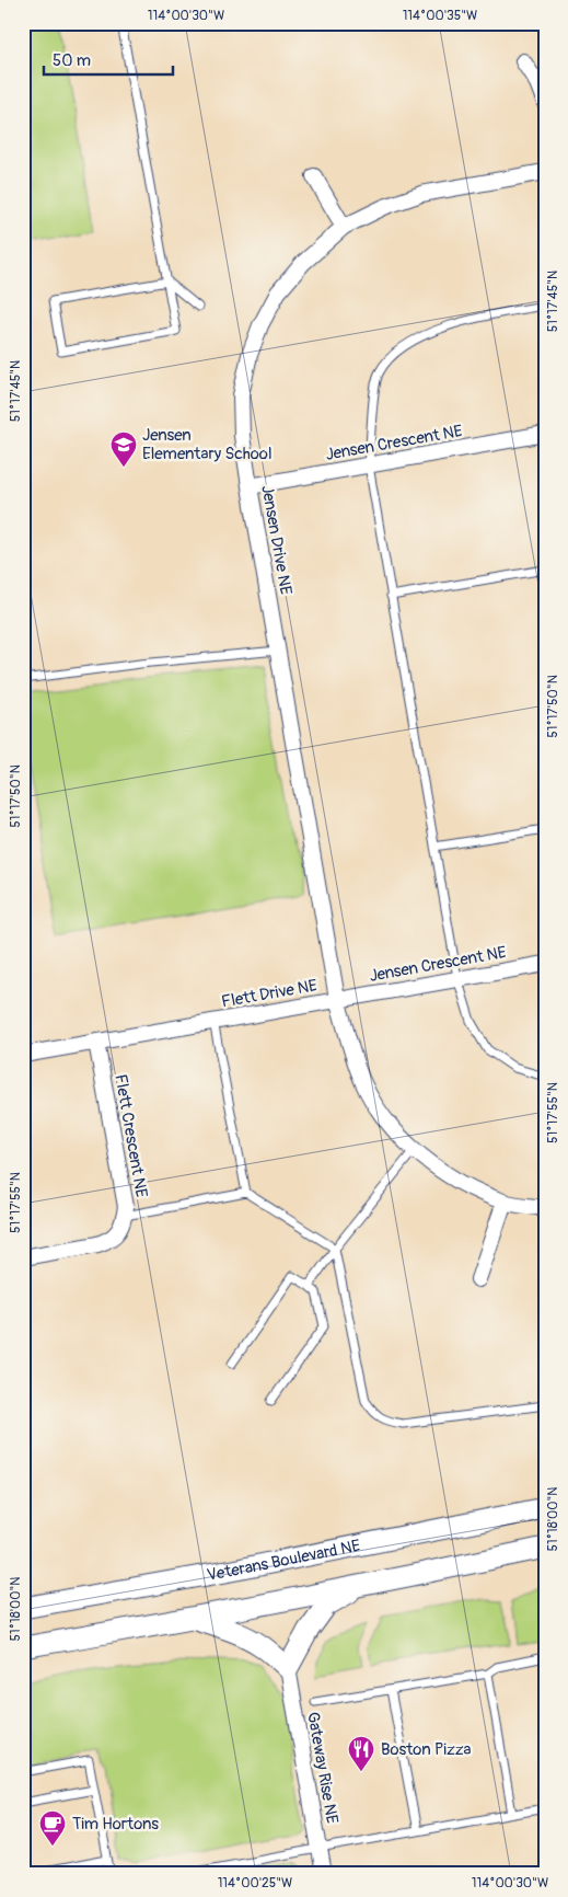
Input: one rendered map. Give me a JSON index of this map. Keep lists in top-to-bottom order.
{
  "streets": {
    "main road": ["Veterans Boulevard NE"],
    "street": [
      "Jensen Crescent NE",
      "Jensen Drive NE",
      "Flett Drive NE",
      "Flett Crescent NE",
      "Gateway Rise NE"
    ]
  },
  "crossings": [
    ["Jensen Crescent NE", "Jensen Drive NE"],
    ["Jensen Crescent NE", "Flett Drive NE"],
    ["Jensen Drive NE", "Flett Drive NE"],
    ["Flett Drive NE", "Flett Crescent NE"]
  ],
  "places": {
    "school or university": ["Jensen Elementary School"],
    "restaurant": ["Boston Pizza"],
    "cafe": ["Tim Hortons"]
  },
  "scale_bar": "50 m",
  "coordinates": [
    "114°00'30\"W",
    "114°00'35\"W",
    "51°17'45\"N",
    "51°17'50\"N",
    "51°17'55\"N",
    "51°18'00\"N",
    "114°00'25\"W"
  ]
}
